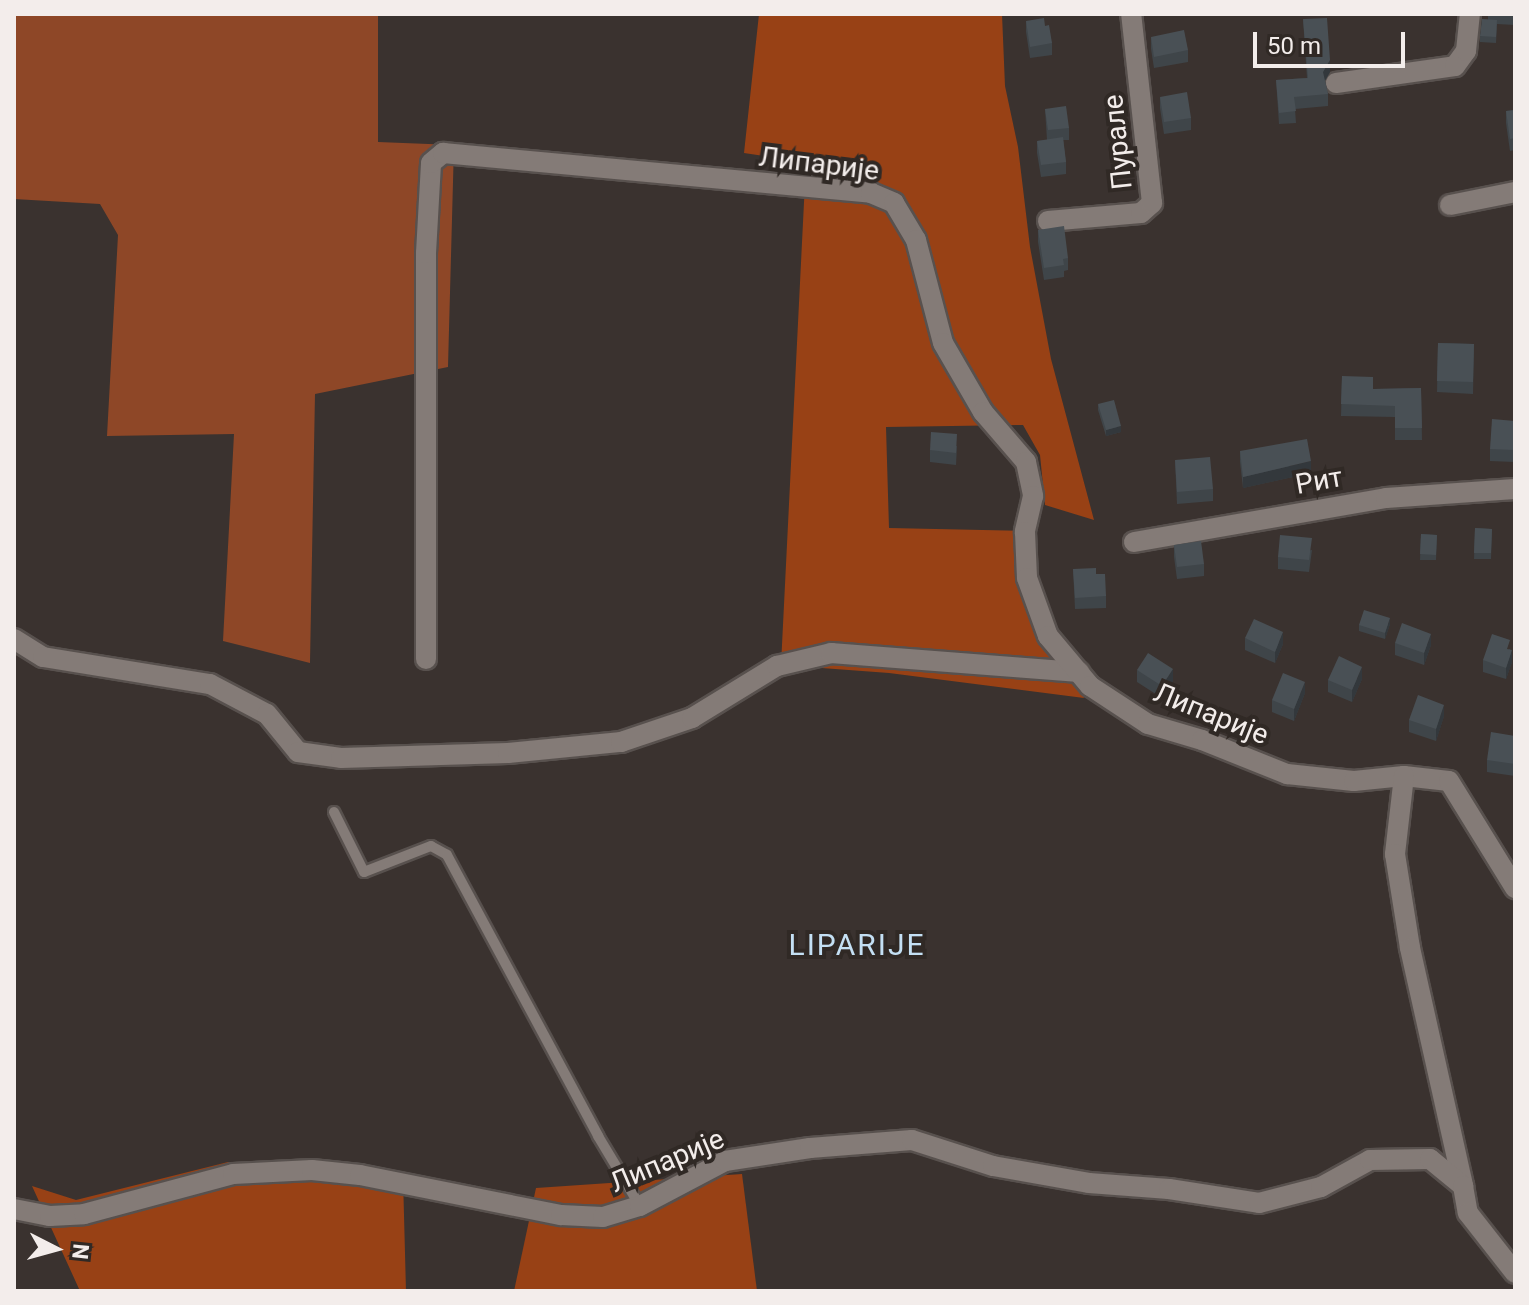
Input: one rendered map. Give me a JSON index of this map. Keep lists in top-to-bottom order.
{
  "streets": {
    "street": ["Пурале", "Липарије", "Рит"]
  },
  "districts": ["LIPARIJE"],
  "scale_bar": "50 m",
  "north": "right"
}
